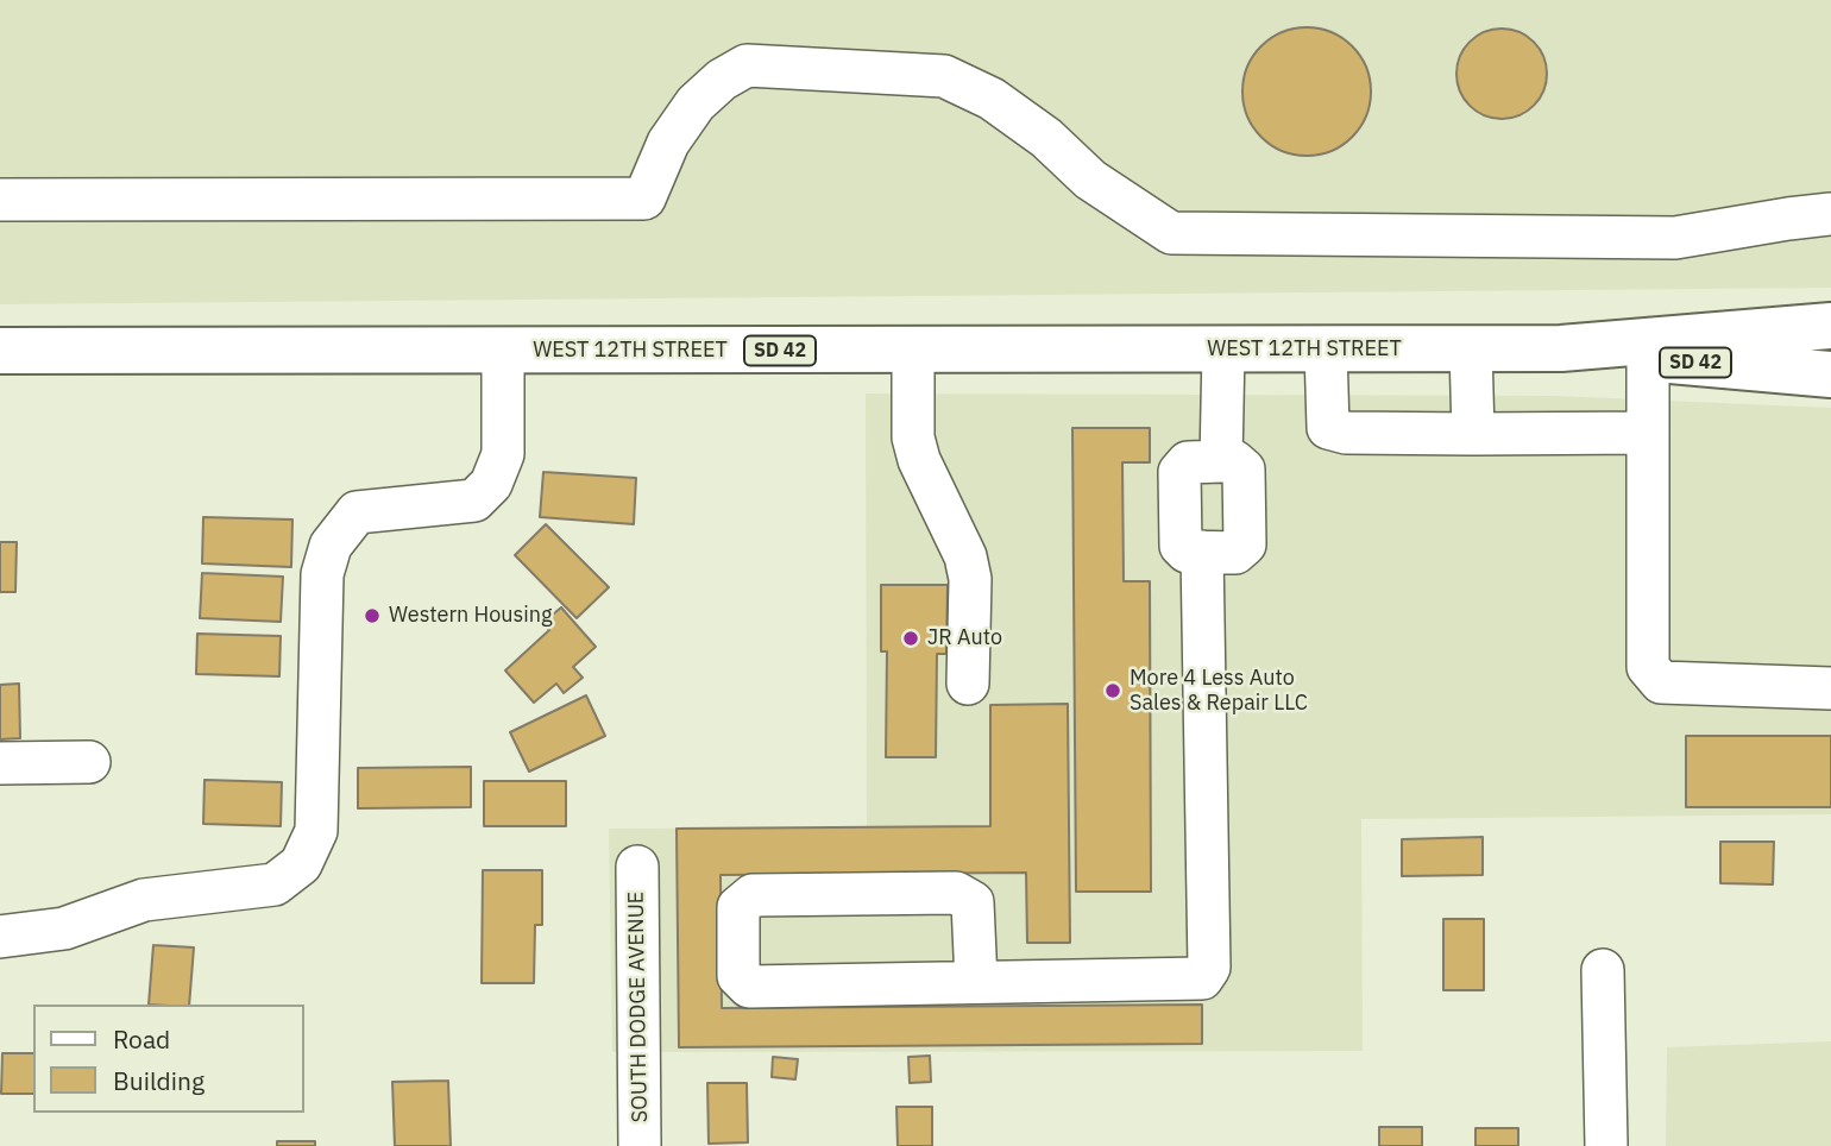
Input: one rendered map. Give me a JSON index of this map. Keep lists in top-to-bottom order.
{
  "streets": {
    "main road": ["WEST 12TH STREET", "SD 42"],
    "street": ["SOUTH DODGE AVENUE"]
  },
  "places": ["Western Housing", "JR Auto", "More 4 Less Auto Sales & Repair LLC"],
  "legend": ["Road", "Building"]
}
